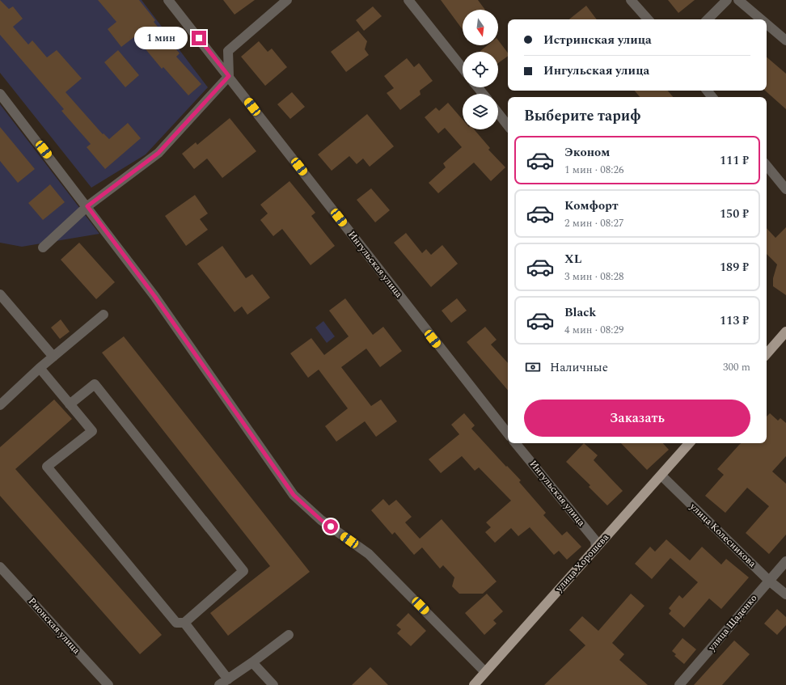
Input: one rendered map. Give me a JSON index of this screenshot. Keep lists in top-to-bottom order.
{
  "streets": {
    "main road": ["улица Хорошева"],
    "street": [
      "Ингульская улица",
      "улица Колесникова",
      "улица Щаденко",
      "Рионская улица"
    ]
  },
  "crossings": [
    ["Ингульская улица", "улица Хорошева"],
    ["улица Колесникова", "улица Хорошева"],
    ["улица Колесникова", "улица Щаденко"]
  ],
  "north": "bottom",
  "page": {
    "banner": ["Истринская улица", "Ингульская улица"],
    "bubble": "1 мин",
    "heading": "Выберите тариф",
    "list": [
      {
        "name": "Эконом",
        "note": "1 мин · 08:26",
        "value": "111 ₽"
      },
      {
        "name": "Комфорт",
        "note": "2 мин · 08:27",
        "value": "150 ₽"
      },
      {
        "name": "XL",
        "note": "3 мин · 08:28",
        "value": "189 ₽"
      },
      {
        "name": "Black",
        "note": "4 мин · 08:29",
        "value": "113 ₽"
      }
    ],
    "pay": ["Наличные", "300 m"],
    "buttons": "Заказать"
  }
}
